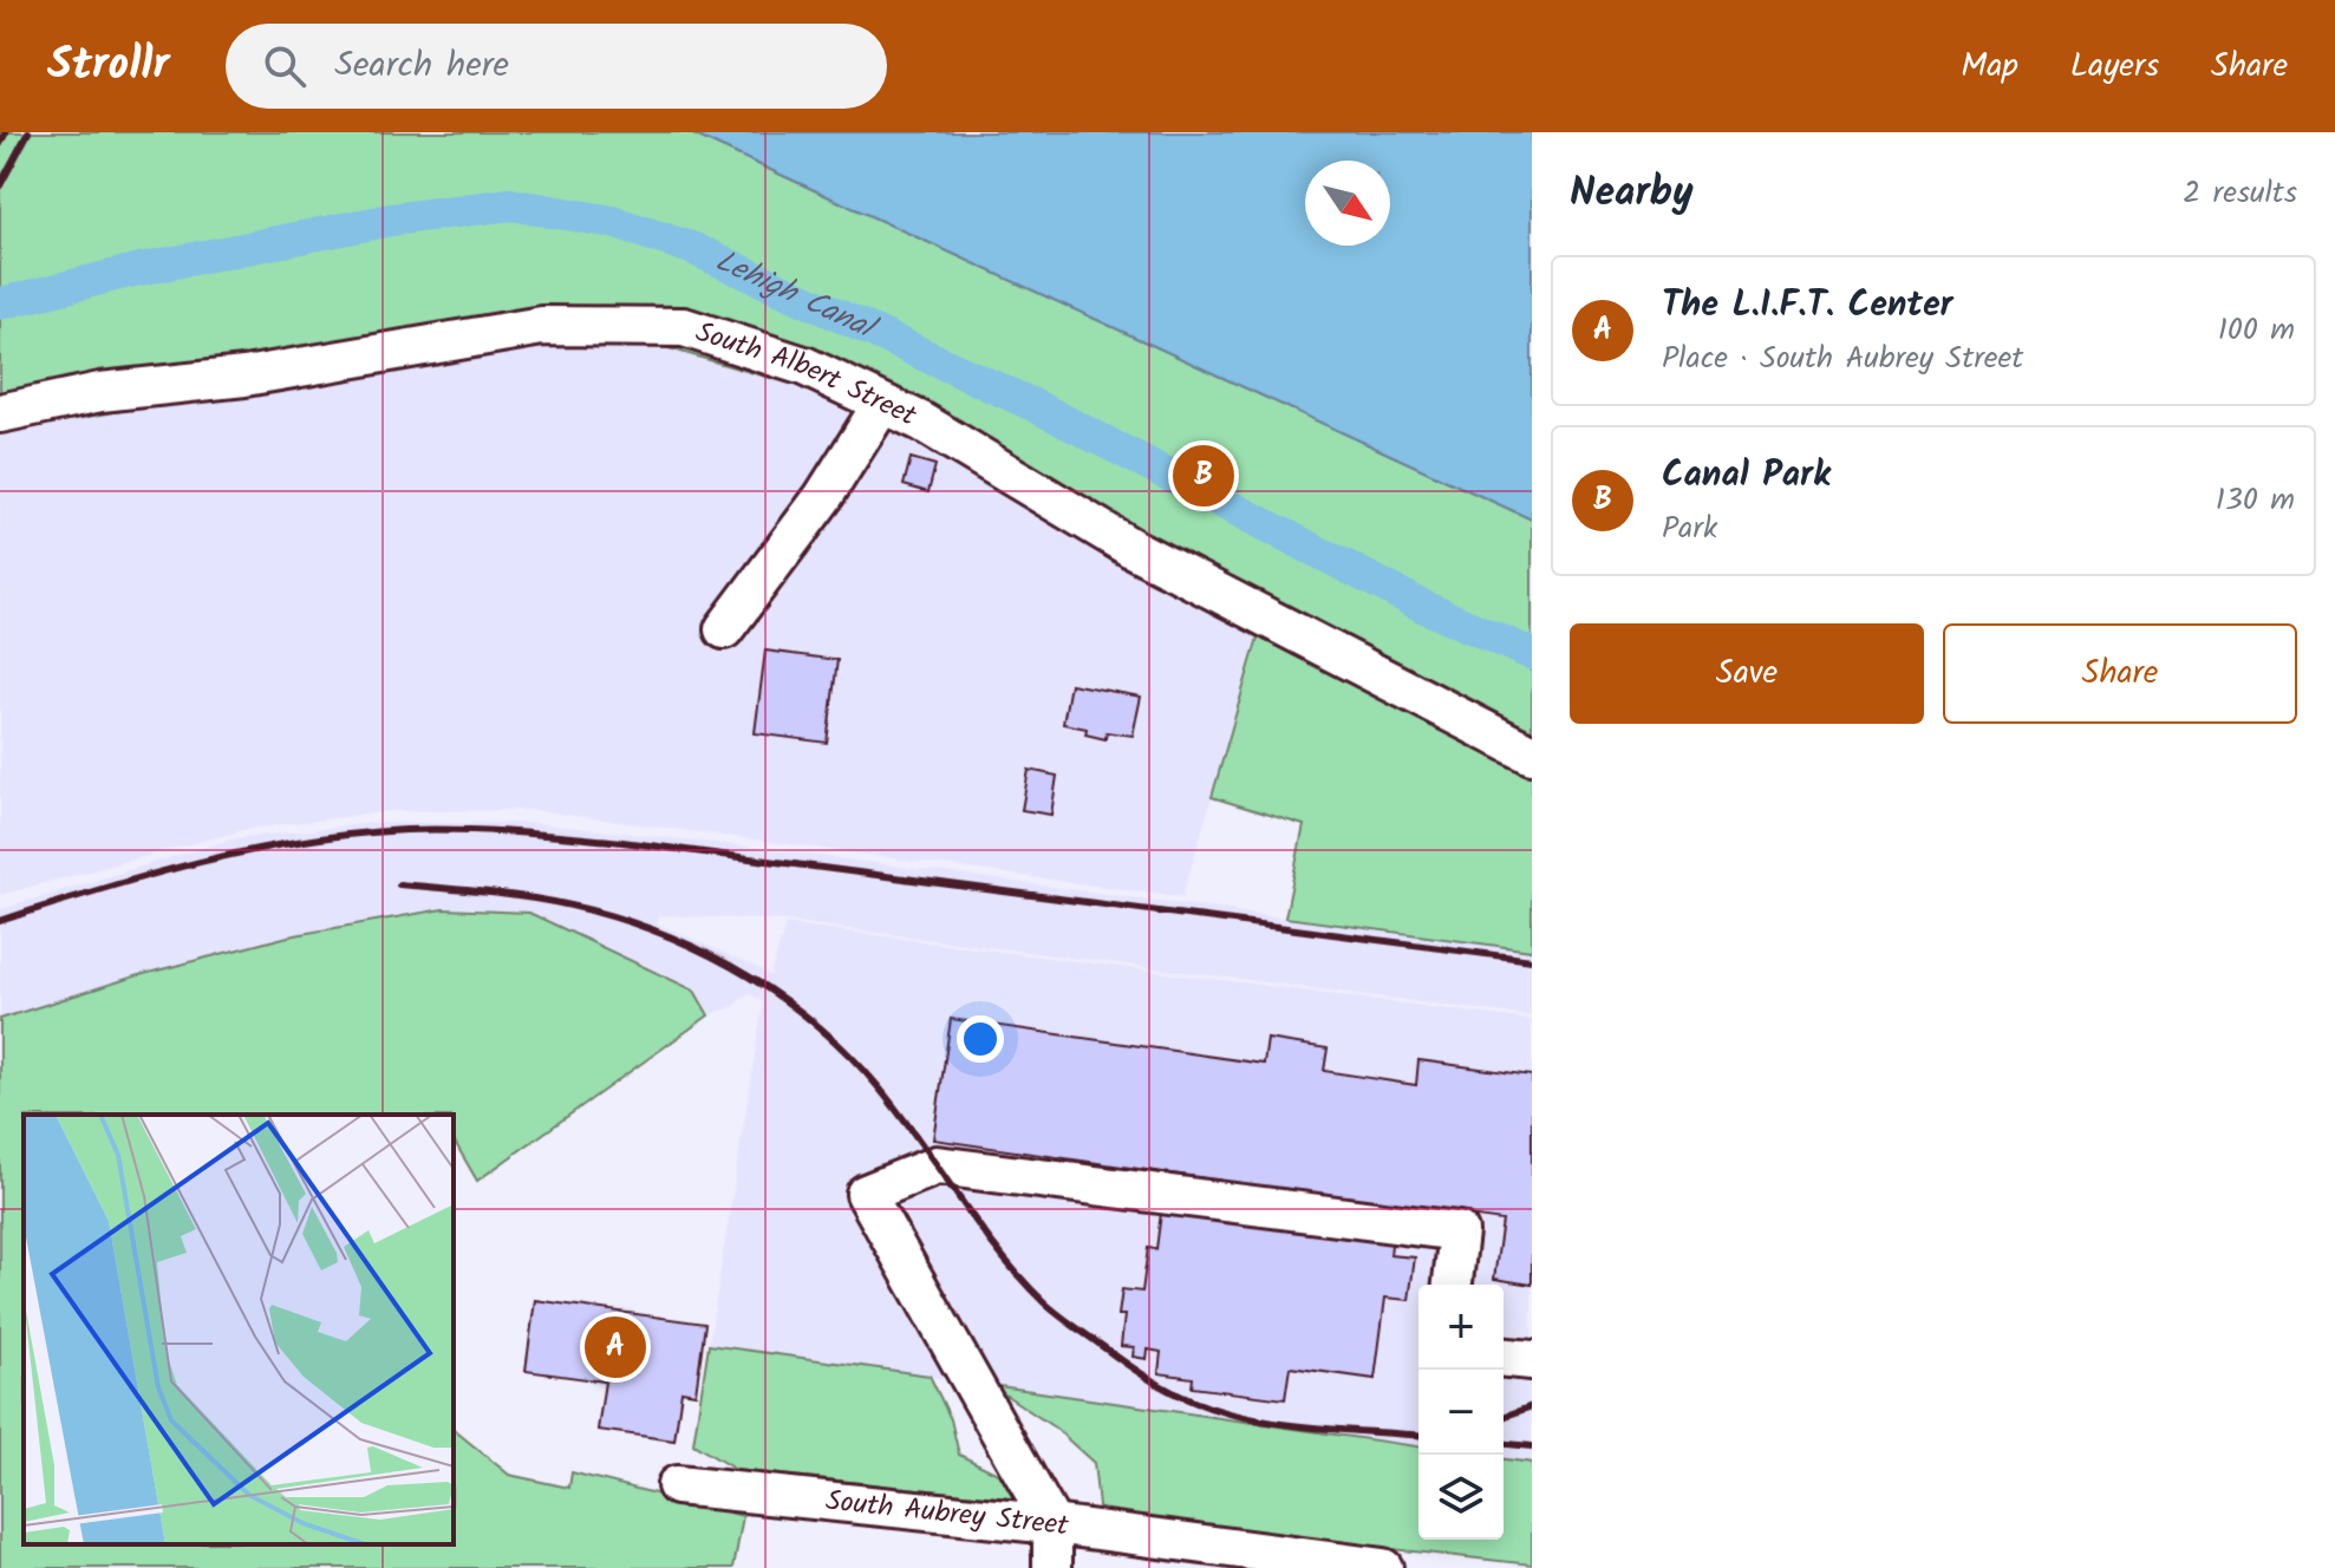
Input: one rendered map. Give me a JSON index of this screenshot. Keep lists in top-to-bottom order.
{
  "streets": {
    "street": ["South Albert Street", "South Aubrey Street"]
  },
  "water": ["Lehigh Canal"],
  "north": "bottom right",
  "page": {
    "header": "Strollr",
    "search": "Search here",
    "nav": ["Map", "Layers", "Share"],
    "heading": ["Nearby", "2 results"],
    "list": [
      {
        "mark": "A",
        "name": "The L.I.F.T. Center",
        "note": "Place · South Aubrey Street",
        "value": "100 m"
      },
      {
        "mark": "B",
        "name": "Canal Park",
        "note": "Park",
        "value": "130 m"
      }
    ],
    "pins": ["B", "A"],
    "buttons": ["Save", "Share"],
    "map_buttons": ["+", "−"]
  }
}
